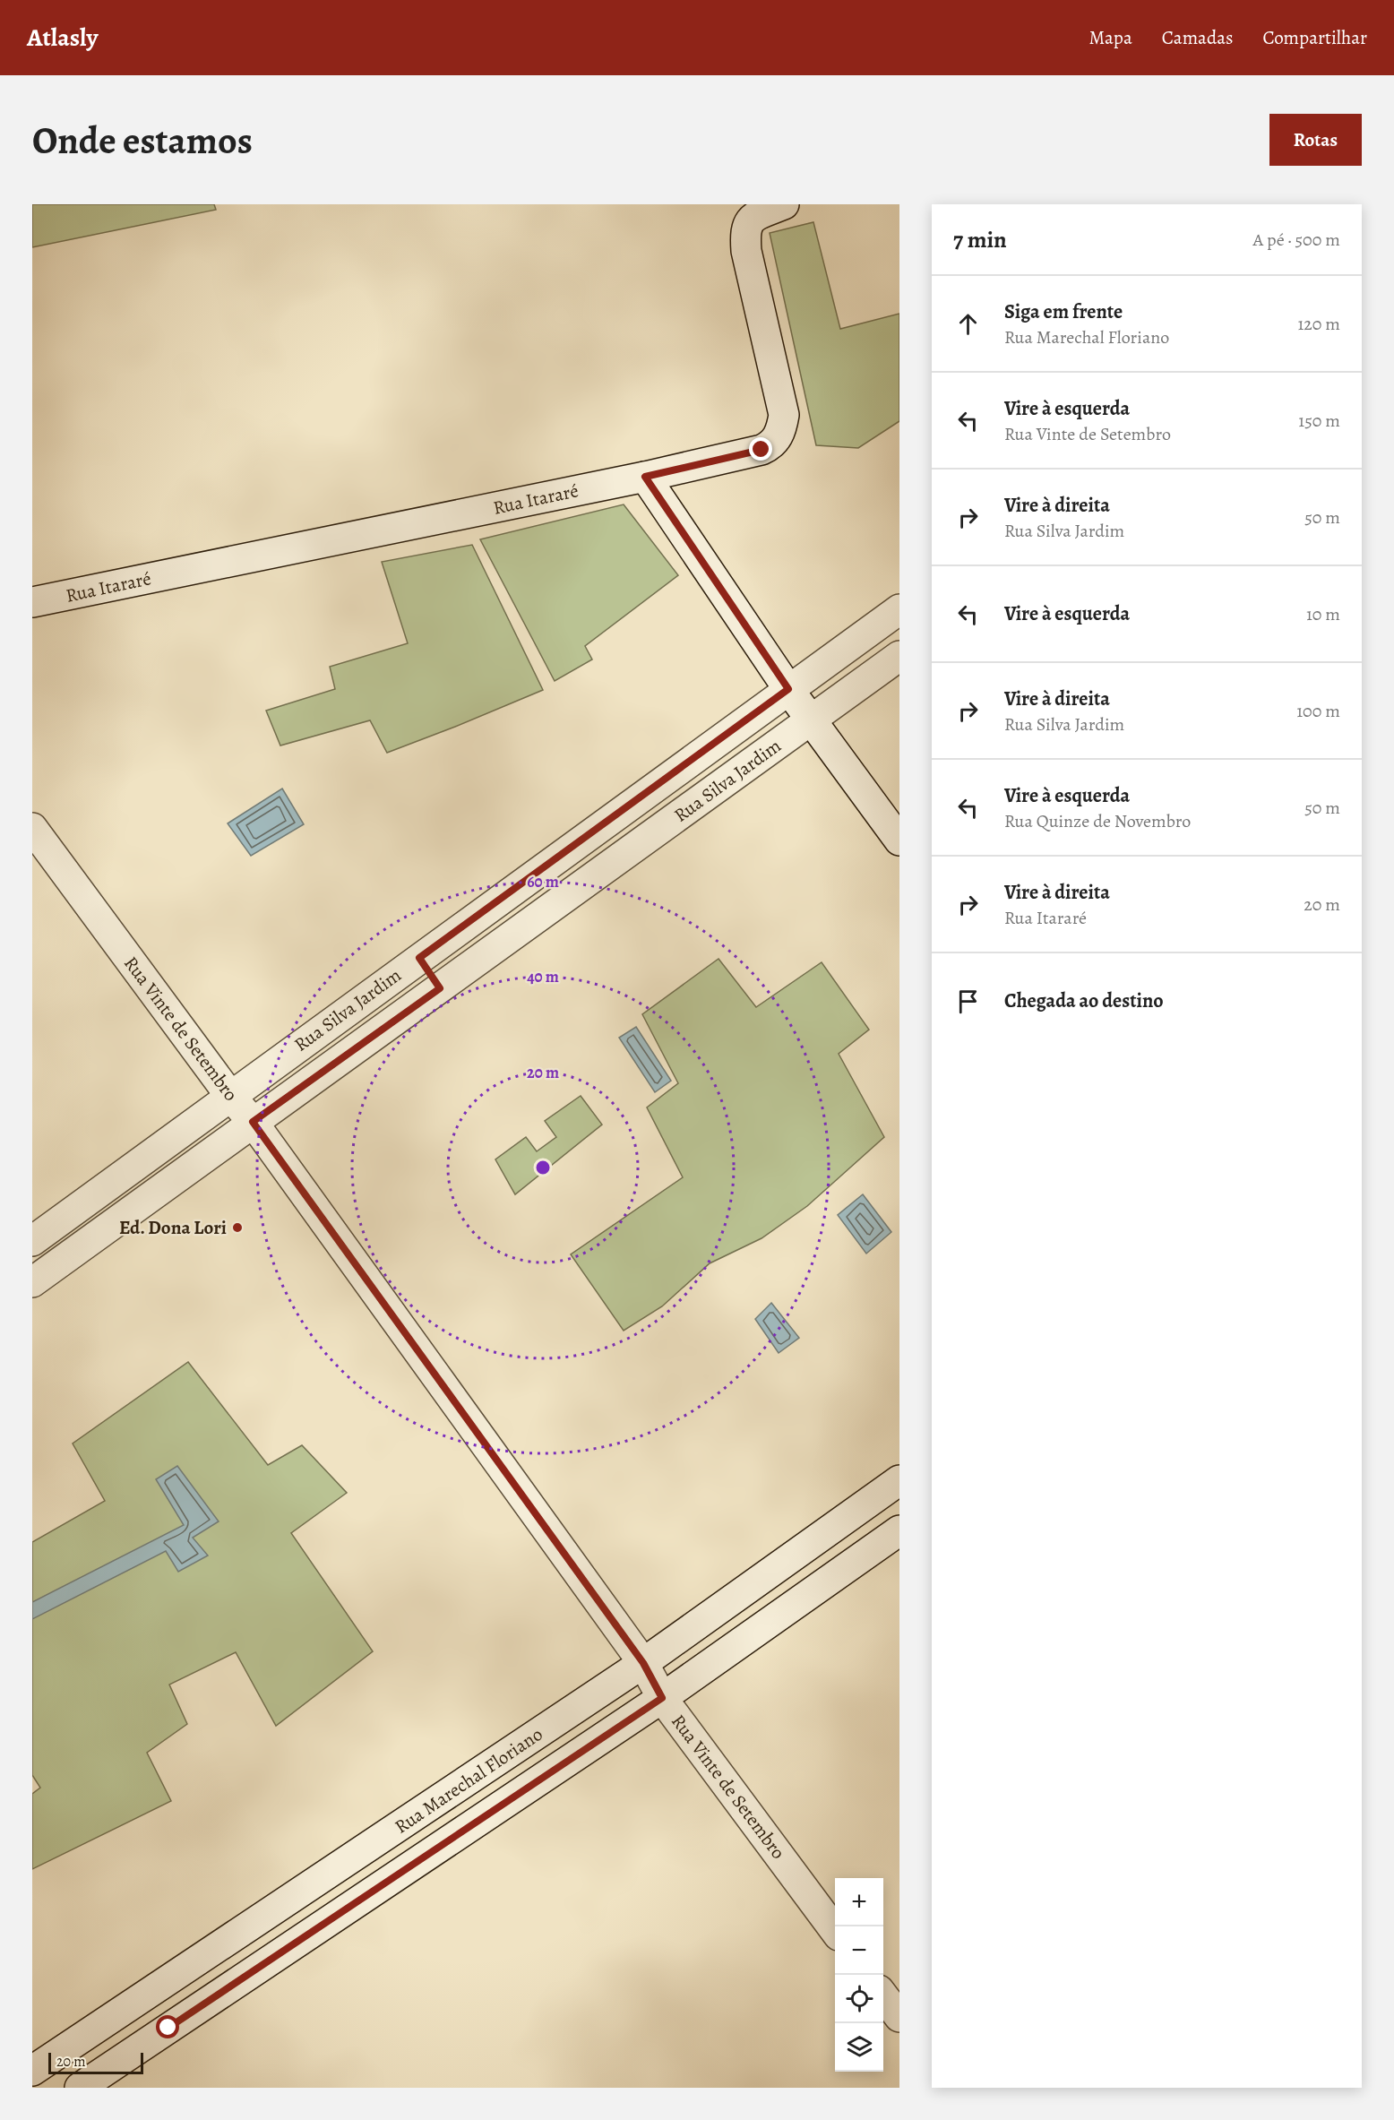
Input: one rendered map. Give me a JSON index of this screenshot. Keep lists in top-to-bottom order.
{
  "streets": {
    "street": [
      "Rua Itararé",
      "Rua Silva Jardim",
      "Rua Vinte de Setembro",
      "Rua Marechal Floriano"
    ]
  },
  "crossings": [
    ["Rua Silva Jardim", "Rua Vinte de Setembro"],
    ["Rua Vinte de Setembro", "Rua Marechal Floriano"]
  ],
  "places": ["Ed. Dona Lori"],
  "scale_bar": "20 m",
  "page": {
    "header": "Atlasly",
    "nav": ["Mapa", "Camadas", "Compartilhar"],
    "buttons": "Rotas",
    "title": "Onde estamos",
    "heading": ["7 min", "A pé · 500 m"],
    "list": [
      ["Siga em frente", "Rua Marechal Floriano", "120 m"],
      ["Vire à esquerda", "Rua Vinte de Setembro", "150 m"],
      ["Vire à direita", "Rua Silva Jardim", "50 m"],
      ["Vire à esquerda", "10 m"],
      ["Vire à direita", "Rua Silva Jardim", "100 m"],
      ["Vire à esquerda", "Rua Quinze de Novembro", "50 m"],
      ["Vire à direita", "Rua Itararé", "20 m"],
      "Chegada ao destino"
    ],
    "map_buttons": ["+", "−"],
    "scale": "20 m"
  },
  "rings": ["60 m", "40 m", "20 m"]
}
